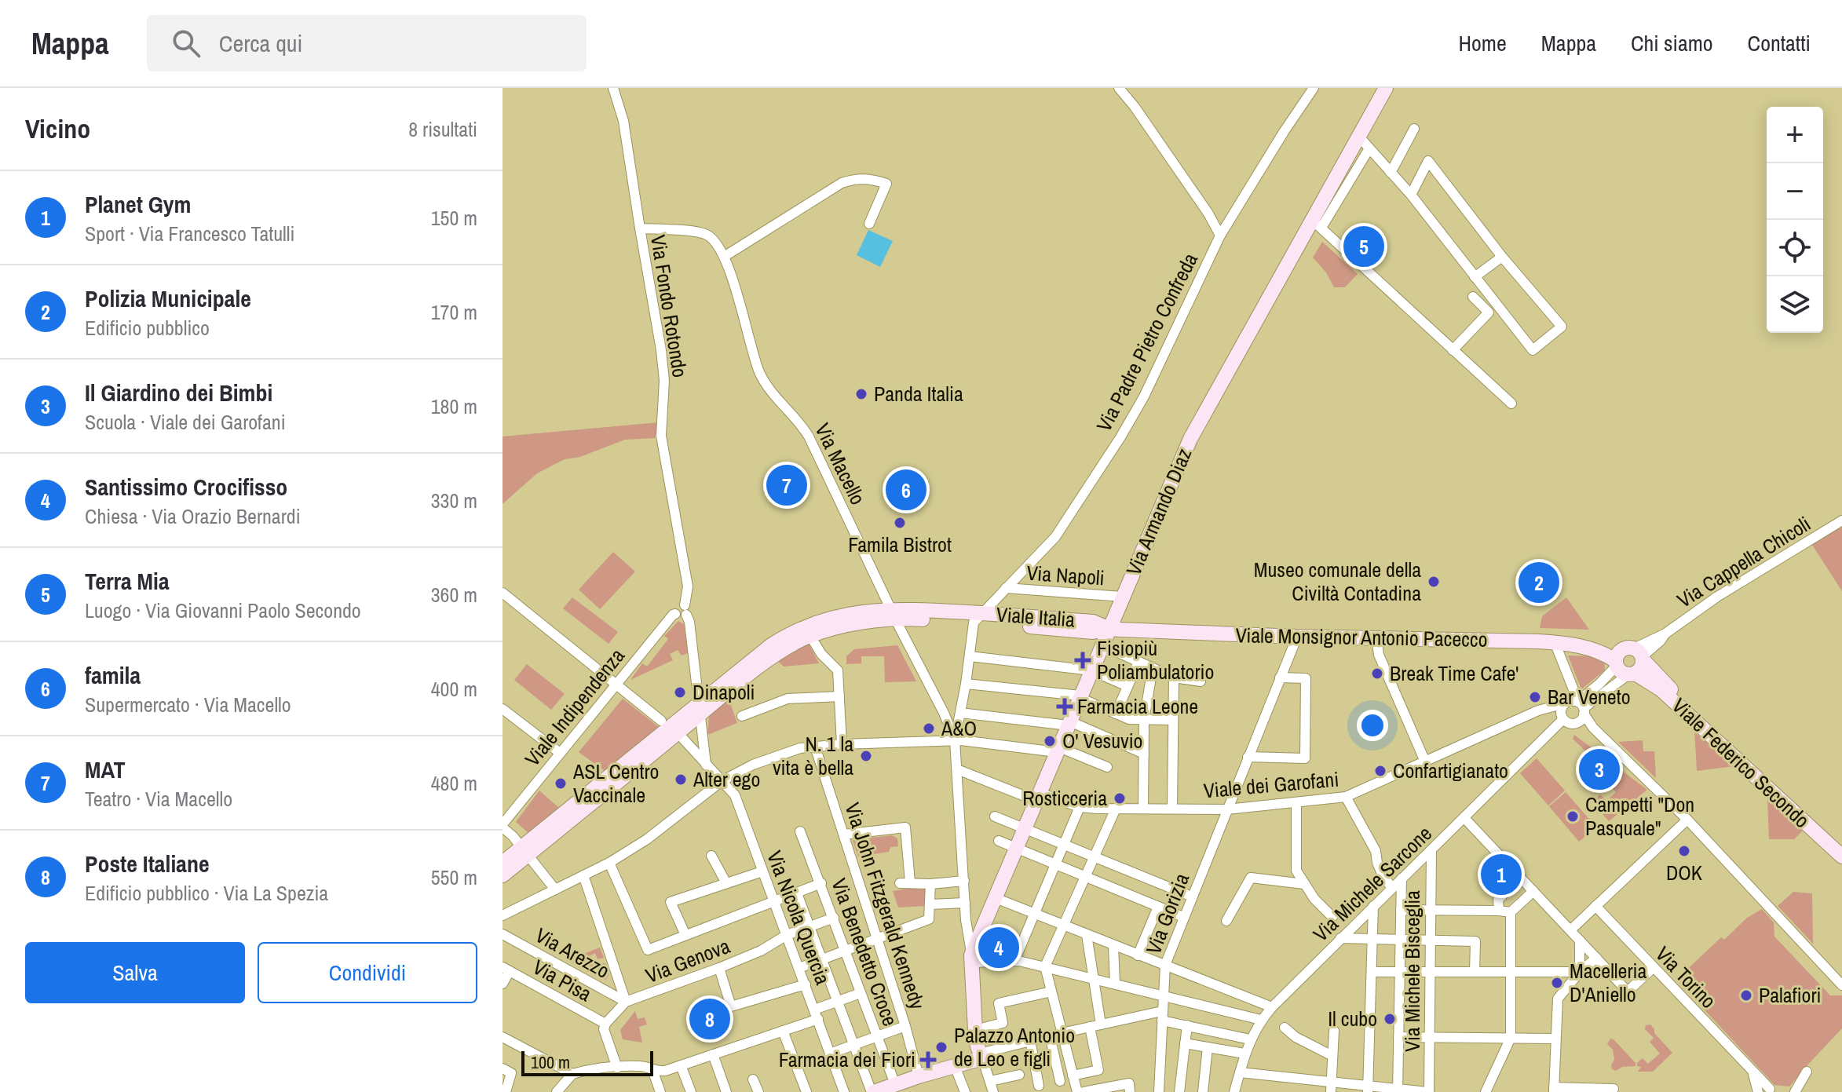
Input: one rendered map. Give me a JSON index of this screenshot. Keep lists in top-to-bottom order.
{
  "streets": {
    "main road": [
      "Via Armando Diaz",
      "Viale Italia",
      "Viale Monsignor Antonio Pacecco",
      "Viale Federico Secondo"
    ],
    "street": [
      "Via Fondo Rotondo",
      "Via Padre Pietro Confreda",
      "Via Macello",
      "Via Cappella Chicoli",
      "Via Napoli",
      "Viale Indipendenza",
      "Viale dei Garofani",
      "Via Michele Sarcone",
      "Via John Fitzgerald Kennedy",
      "Via Gorizia",
      "Via Nicola Quercia",
      "Via Benedetto Croce",
      "Via Arezzo",
      "Via Genova",
      "Via Michele Bisceglia",
      "Via Torino",
      "Via Pisa"
    ]
  },
  "crossings": [
    ["Via Fondo Rotondo", "Via Macello"],
    ["Via Fondo Rotondo", "Viale Indipendenza"],
    ["Via Padre Pietro Confreda", "Via Napoli"],
    ["Via Padre Pietro Confreda", "Viale Italia"],
    ["Via Macello", "Viale Italia"],
    ["Via Armando Diaz", "Via Napoli"],
    ["Via Armando Diaz", "Viale Italia"],
    ["Via Armando Diaz", "Viale Monsignor Antonio Pacecco"],
    ["Via Armando Diaz", "Viale dei Garofani"],
    ["Via Cappella Chicoli", "Viale Monsignor Antonio Pacecco"],
    ["Via Cappella Chicoli", "Viale Federico Secondo"],
    ["Viale Italia", "Viale Monsignor Antonio Pacecco"],
    ["Viale Italia", "Via Nicola Quercia"],
    ["Viale Monsignor Antonio Pacecco", "Viale Federico Secondo"],
    ["Viale Monsignor Antonio Pacecco", "Via Gorizia"],
    ["Viale Indipendenza", "Via Nicola Quercia"],
    ["Viale dei Garofani", "Via Gorizia"],
    ["Via Michele Sarcone", "Via Michele Bisceglia"],
    ["Via Nicola Quercia", "Via Genova"],
    ["Via Benedetto Croce", "Via Genova"],
    ["Via Arezzo", "Via Genova"],
    ["Via Genova", "Via Pisa"]
  ],
  "places": {
    "other": [
      "Panda Italia",
      "Famila Bistrot",
      "Museo comunale della Civiltà Contadina",
      "Break Time Cafe'",
      "Dinapoli",
      "Bar Veneto",
      "A&O",
      "O' Vesuvio",
      "N. 1 la vita è bella",
      "Confartigianato",
      "Alter ego",
      "ASL Centro Vaccinale",
      "Rosticceria",
      "Campetti \"Don Pasquale\"",
      "DOK",
      "Macelleria D'Aniello",
      "Palafiori",
      "Il cubo",
      "Palazzo Antonio de Leo e figli"
    ],
    "health": ["Fisiopiù Poliambulatorio", "Farmacia Leone", "Farmacia dei Fiori"]
  },
  "scale_bar": "100 m",
  "page": {
    "header": "Mappa",
    "search": "Cerca qui",
    "nav": [
      "Home",
      "Mappa",
      "Chi siamo",
      "Contatti"
    ],
    "heading": ["Vicino", "8 risultati"],
    "map_buttons": ["+", "−"],
    "list": [
      {
        "mark": "1",
        "name": "Planet Gym",
        "note": "Sport · Via Francesco Tatulli",
        "value": "150 m"
      },
      {
        "mark": "2",
        "name": "Polizia Municipale",
        "note": "Edificio pubblico",
        "value": "170 m"
      },
      {
        "mark": "3",
        "name": "Il Giardino dei Bimbi",
        "note": "Scuola · Viale dei Garofani",
        "value": "180 m"
      },
      {
        "mark": "4",
        "name": "Santissimo Crocifisso",
        "note": "Chiesa · Via Orazio Bernardi",
        "value": "330 m"
      },
      {
        "mark": "5",
        "name": "Terra Mia",
        "note": "Luogo · Via Giovanni Paolo Secondo",
        "value": "360 m"
      },
      {
        "mark": "6",
        "name": "famila",
        "note": "Supermercato · Via Macello",
        "value": "400 m"
      },
      {
        "mark": "7",
        "name": "MAT",
        "note": "Teatro · Via Macello",
        "value": "480 m"
      },
      {
        "mark": "8",
        "name": "Poste Italiane",
        "note": "Edificio pubblico · Via La Spezia",
        "value": "550 m"
      }
    ],
    "pins": [
      "5",
      "7",
      "6",
      "2",
      "3",
      "1",
      "4",
      "8"
    ],
    "buttons": ["Salva", "Condividi"],
    "scale": "100 m"
  }
}
